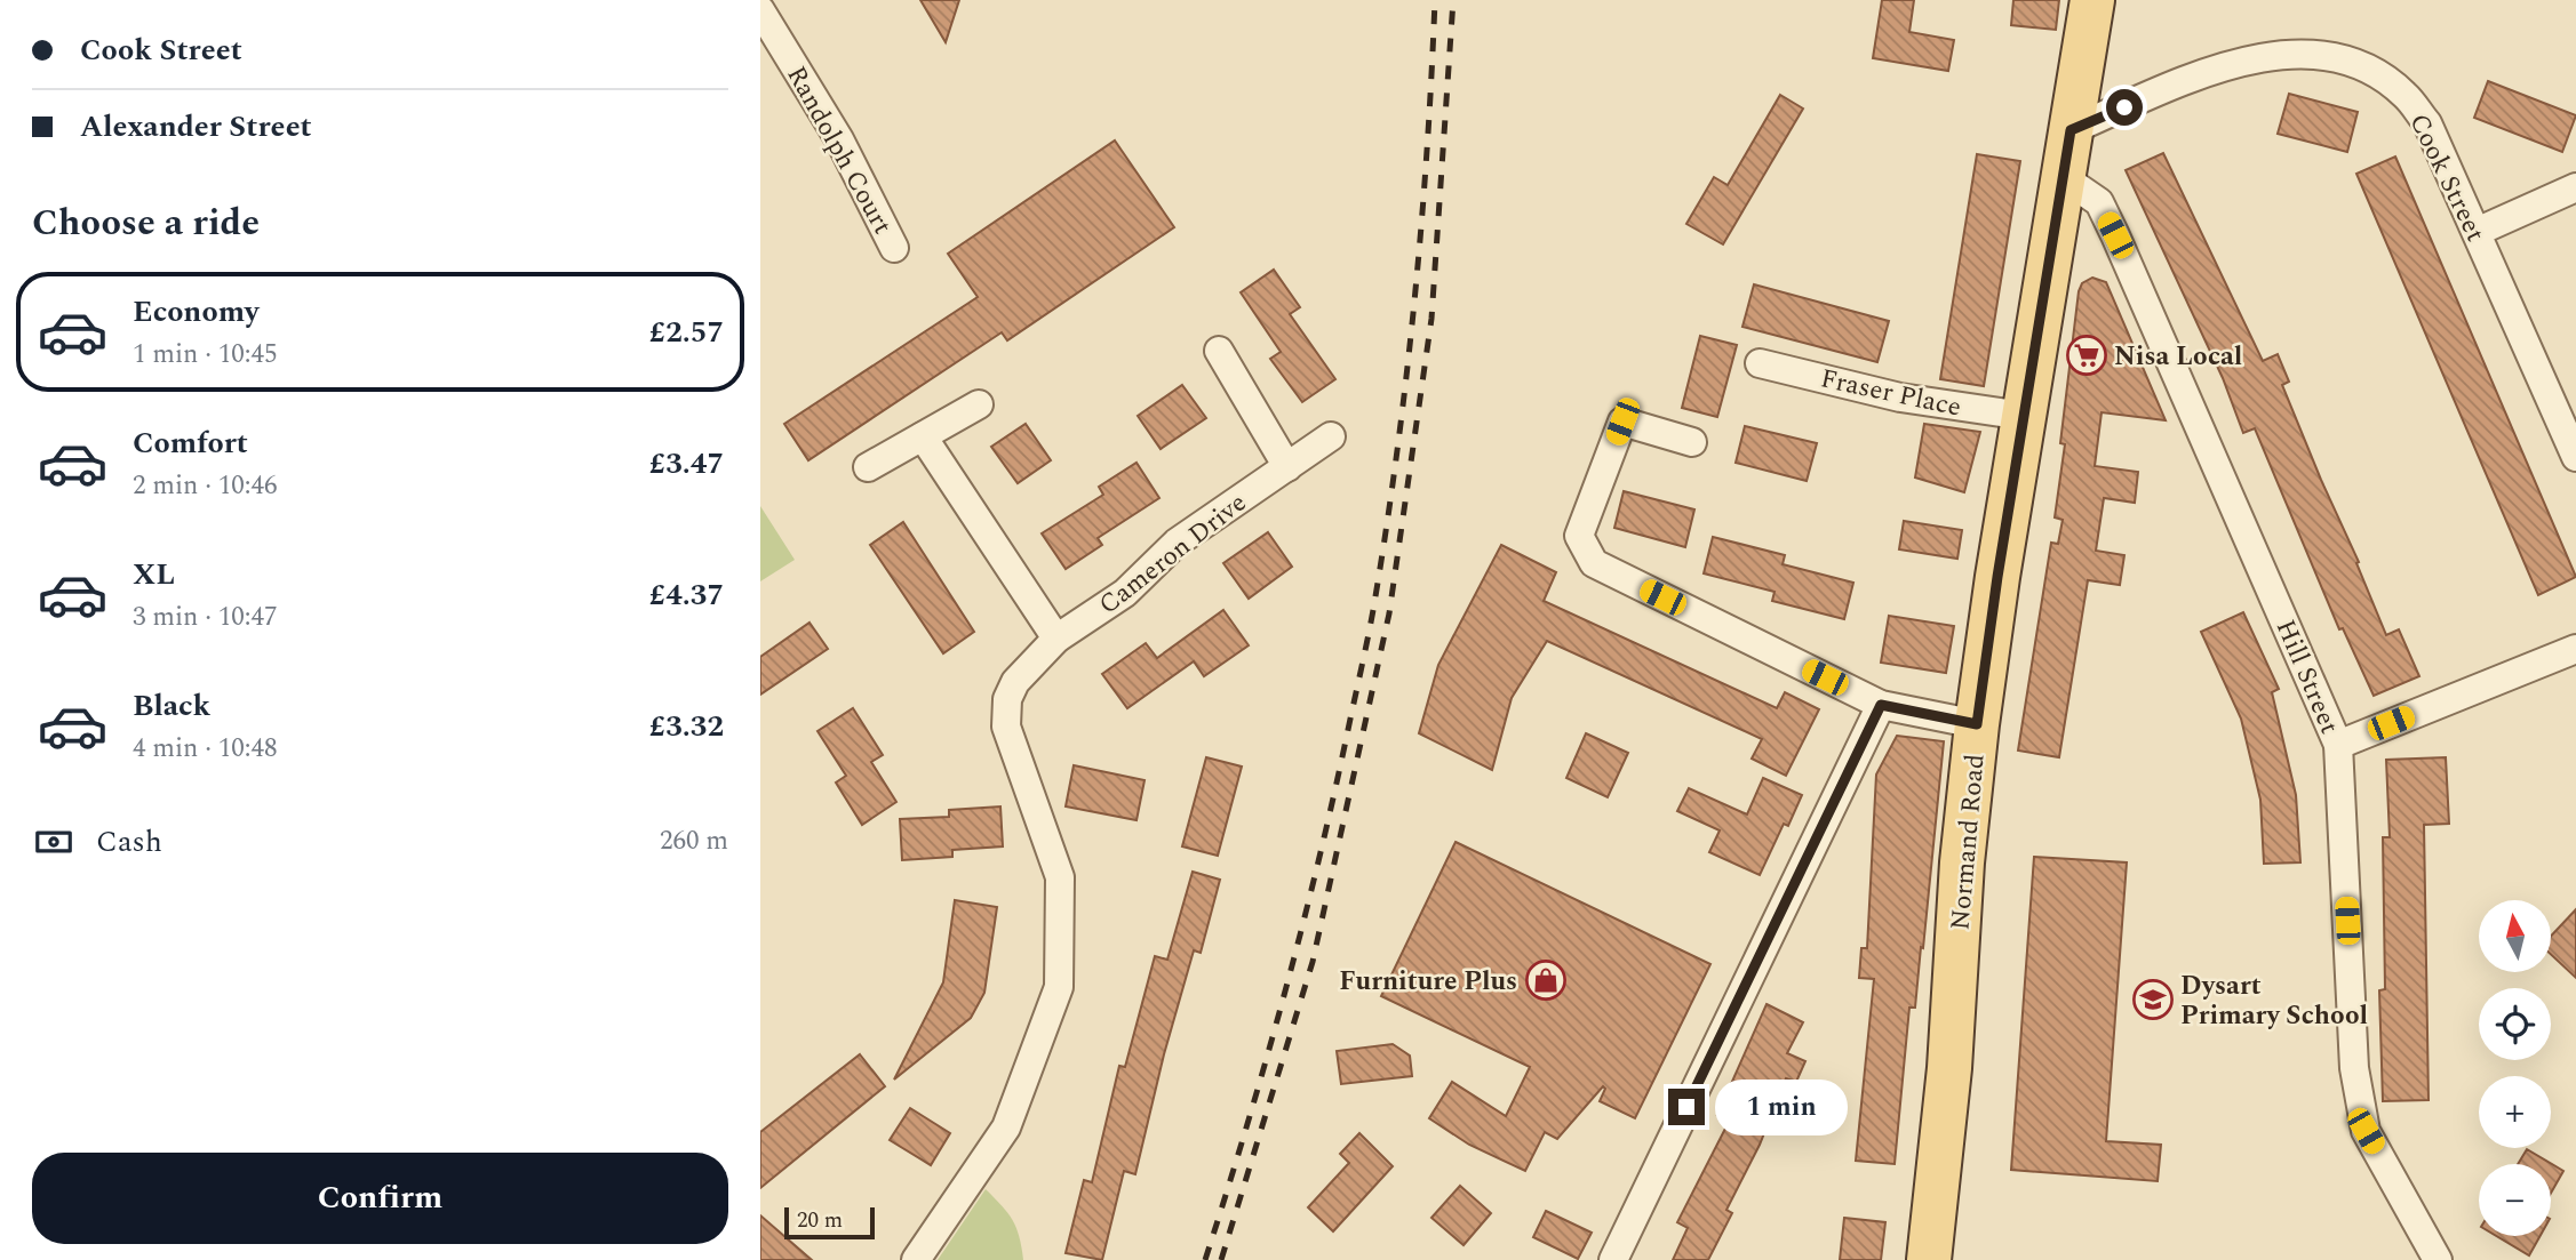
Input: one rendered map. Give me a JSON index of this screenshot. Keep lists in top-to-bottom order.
{
  "streets": {
    "main road": ["Normand Road"],
    "street": [
      "Randolph Court",
      "Cook Street",
      "Fraser Place",
      "Cameron Drive",
      "Hill Street"
    ]
  },
  "crossings": [
    ["Cook Street", "Normand Road"],
    ["Fraser Place", "Normand Road"],
    ["Hill Street", "Normand Road"]
  ],
  "places": {
    "supermarket": ["Nisa Local"],
    "shop": ["Furniture Plus"],
    "school or university": ["Dysart Primary School"]
  },
  "scale_bar": "20 m",
  "north": "top",
  "page": {
    "banner": ["Cook Street", "Alexander Street"],
    "heading": "Choose a ride",
    "list": [
      {
        "name": "Economy",
        "note": "1 min · 10:45",
        "value": "£2.57"
      },
      {
        "name": "Comfort",
        "note": "2 min · 10:46",
        "value": "£3.47"
      },
      {
        "name": "XL",
        "note": "3 min · 10:47",
        "value": "£4.37"
      },
      {
        "name": "Black",
        "note": "4 min · 10:48",
        "value": "£3.32"
      }
    ],
    "pay": ["Cash", "260 m"],
    "map_buttons": ["+", "−"],
    "bubble": "1 min",
    "buttons": "Confirm",
    "scale": "20 m"
  }
}
